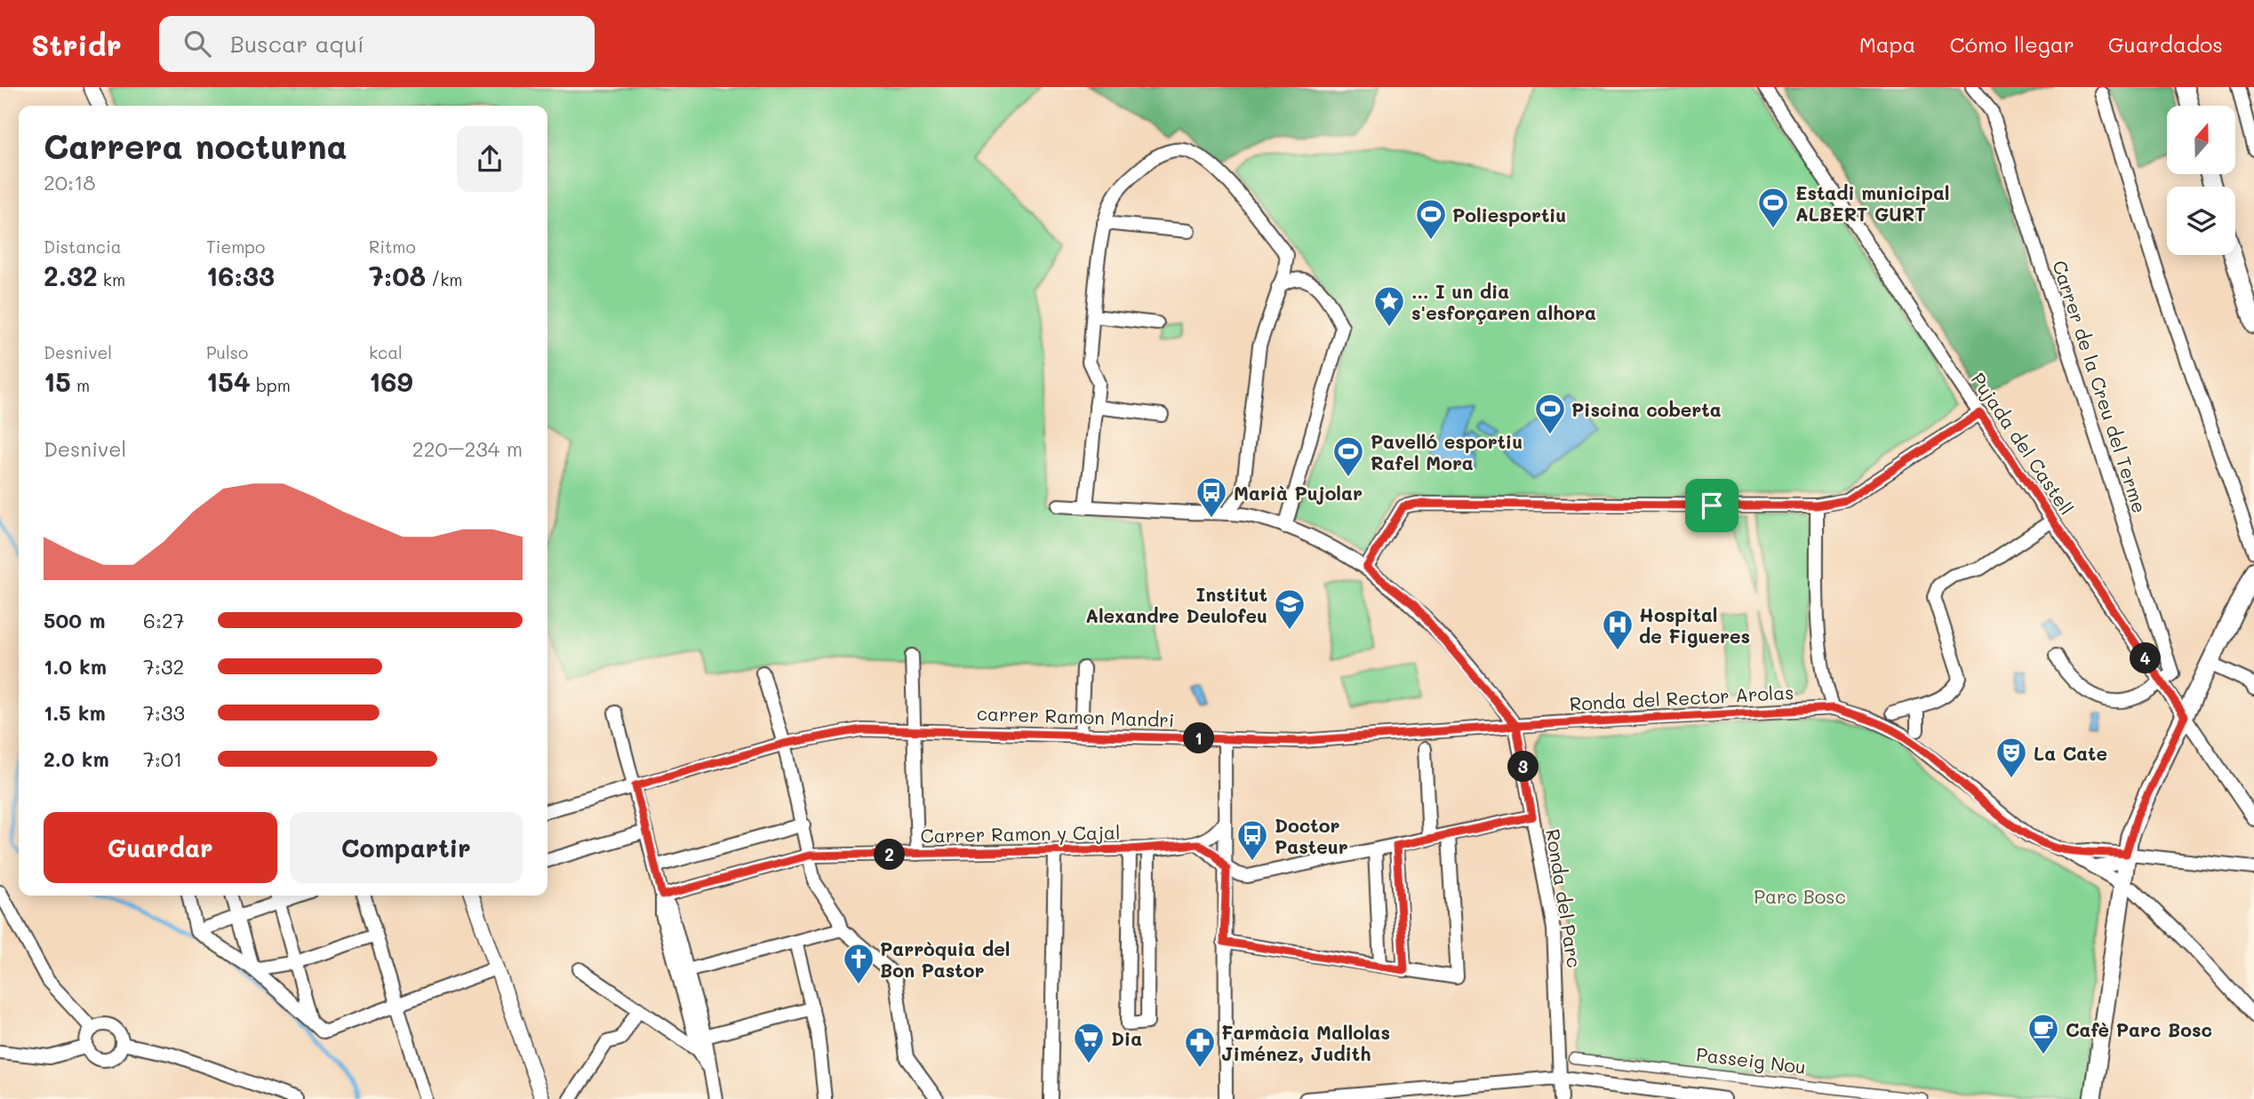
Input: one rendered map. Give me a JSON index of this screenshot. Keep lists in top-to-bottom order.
{
  "streets": {
    "street": [
      "Carrer de la Creu del Terme",
      "Pujada del Castell",
      "Ronda del Rector Arolas",
      "carrer Ramon Mandri",
      "Carrer Ramon y Cajal",
      "Ronda del Parc",
      "Passeig Nou"
    ]
  },
  "crossings": [
    ["Carrer de la Creu del Terme", "Pujada del Castell"],
    ["Ronda del Rector Arolas", "carrer Ramon Mandri"],
    ["Ronda del Rector Arolas", "Ronda del Parc"],
    ["carrer Ramon Mandri", "Ronda del Parc"]
  ],
  "parks": ["Parc Bosc"],
  "places": {
    "sports": [
      "Estadi municipal ALBERT GURT",
      "Poliesportiu",
      "Piscina coberta",
      "Pavelló esportiu Rafel Mora"
    ],
    "place": ["... I un dia s'esforçaren alhora"],
    "bus stop": ["Marià Pujolar", "Doctor Pasteur"],
    "school or university": ["Institut Alexandre Deulofeu"],
    "hospital": ["Hospital de Figueres"],
    "theatre": ["La Cate"],
    "church": ["Parròquia del Bon Pastor"],
    "cafe": ["Cafè Parc Bosc"],
    "supermarket": ["Dia"],
    "pharmacy": ["Farmàcia Mallolas Jiménez, Judith"]
  },
  "north": "top",
  "page": {
    "header": "Stridr",
    "search": "Buscar aquí",
    "nav": ["Mapa", "Cómo llegar", "Guardados"],
    "heading": ["Carrera nocturna", "20:18"],
    "stats": [
      ["Distancia", "2.32 km"],
      ["Tiempo", "16:33"],
      ["Ritmo", "7:08 /km"],
      ["Desnivel", "15 m"],
      ["Pulso", "154 bpm"],
      ["kcal", "169"]
    ],
    "chart": ["Desnivel", "220–234 m"],
    "list": [
      {
        "name": "500 m",
        "note": "6:27"
      },
      {
        "name": "1.0 km",
        "note": "7:32"
      },
      {
        "name": "1.5 km",
        "note": "7:33"
      },
      {
        "name": "2.0 km",
        "note": "7:01"
      }
    ],
    "pins": [
      "4",
      "1",
      "3",
      "2"
    ],
    "buttons": ["Guardar", "Compartir"]
  }
}
